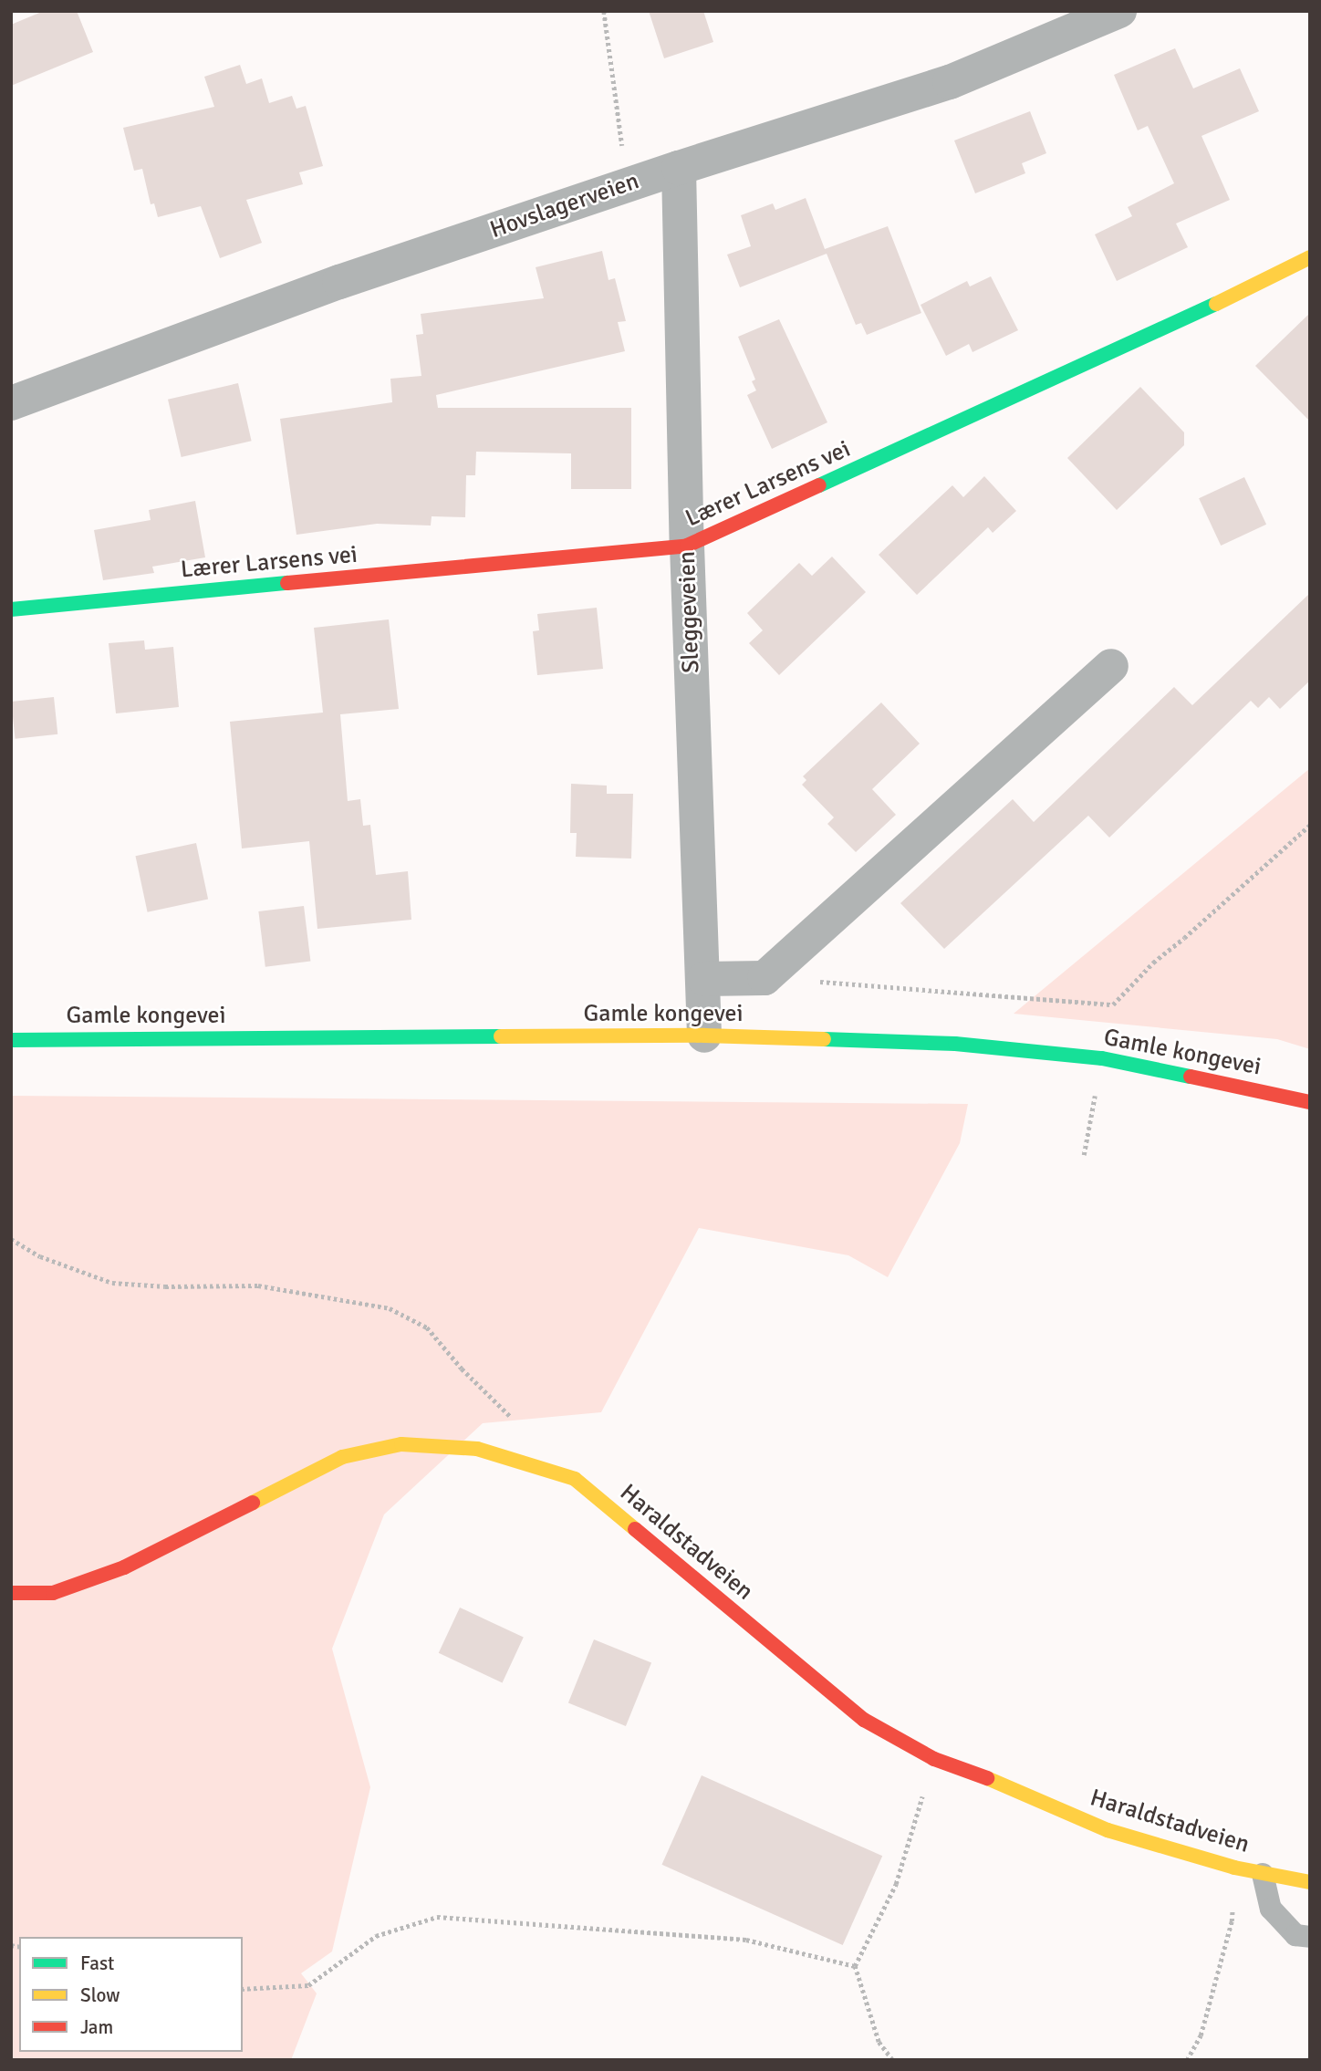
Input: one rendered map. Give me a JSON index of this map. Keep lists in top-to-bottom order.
{
  "streets": {
    "street": [
      "Hovslagerveien",
      "Lærer Larsens vei",
      "Sleggeveien",
      "Gamle kongevei",
      "Haraldstadveien"
    ]
  },
  "crossings": [
    ["Hovslagerveien", "Sleggeveien"],
    ["Lærer Larsens vei", "Sleggeveien"],
    ["Sleggeveien", "Gamle kongevei"]
  ],
  "legend": ["Fast", "Slow", "Jam"]
}
